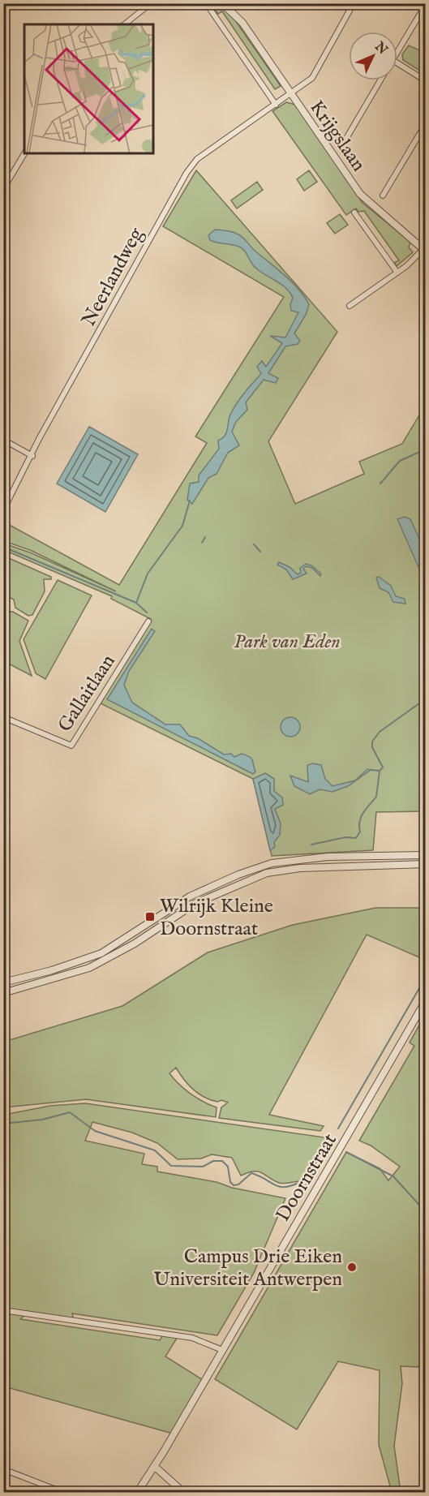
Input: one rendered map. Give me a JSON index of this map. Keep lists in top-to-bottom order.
{
  "streets": {
    "street": [
      "Krijgslaan",
      "Neerlandweg",
      "Gallaitlaan",
      "Doornstraat"
    ]
  },
  "crossings": [
    ["Krijgslaan", "Neerlandweg"]
  ],
  "parks": ["Park van Eden"],
  "places": {
    "transit": ["Wilrijk Kleine Doornstraat"],
    "other": ["Campus Drie Eiken Universiteit Antwerpen"]
  },
  "north": "top right"
}
